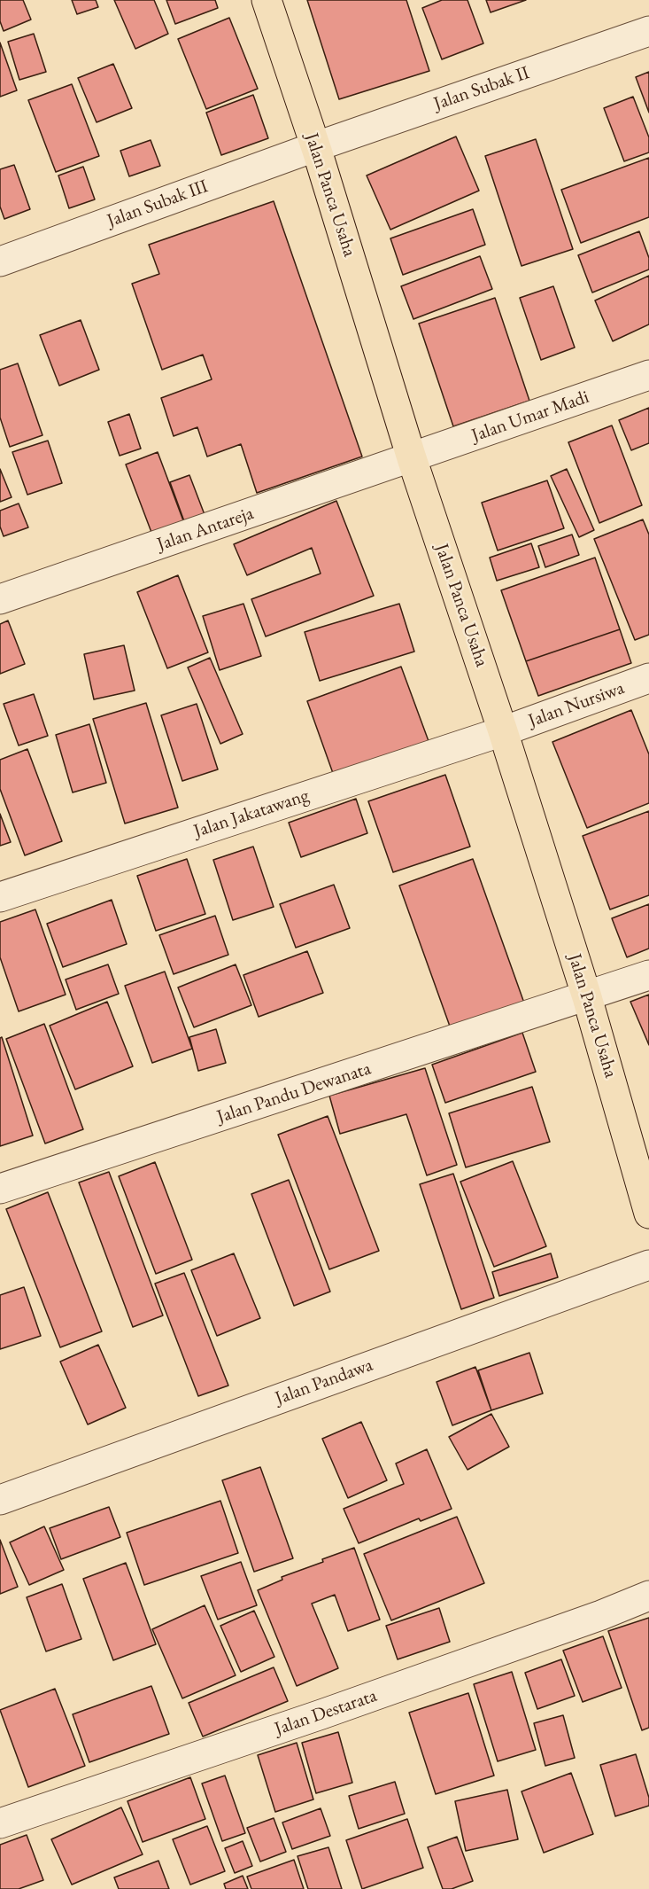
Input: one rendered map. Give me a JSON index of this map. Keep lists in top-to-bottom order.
{
  "streets": {
    "main road": ["Jalan Panca Usaha"],
    "street": [
      "Jalan Subak II",
      "Jalan Subak III",
      "Jalan Umar Madi",
      "Jalan Antareja",
      "Jalan Nursiwa",
      "Jalan Jakatawang",
      "Jalan Pandu Dewanata",
      "Jalan Pandawa",
      "Jalan Destarata"
    ]
  },
  "crossings": [
    ["Jalan Subak II", "Jalan Panca Usaha"],
    ["Jalan Subak II", "Jalan Subak III"],
    ["Jalan Panca Usaha", "Jalan Subak III"],
    ["Jalan Panca Usaha", "Jalan Umar Madi"],
    ["Jalan Panca Usaha", "Jalan Antareja"],
    ["Jalan Panca Usaha", "Jalan Nursiwa"],
    ["Jalan Panca Usaha", "Jalan Jakatawang"],
    ["Jalan Panca Usaha", "Jalan Pandu Dewanata"],
    ["Jalan Umar Madi", "Jalan Antareja"],
    ["Jalan Nursiwa", "Jalan Jakatawang"]
  ]
}
